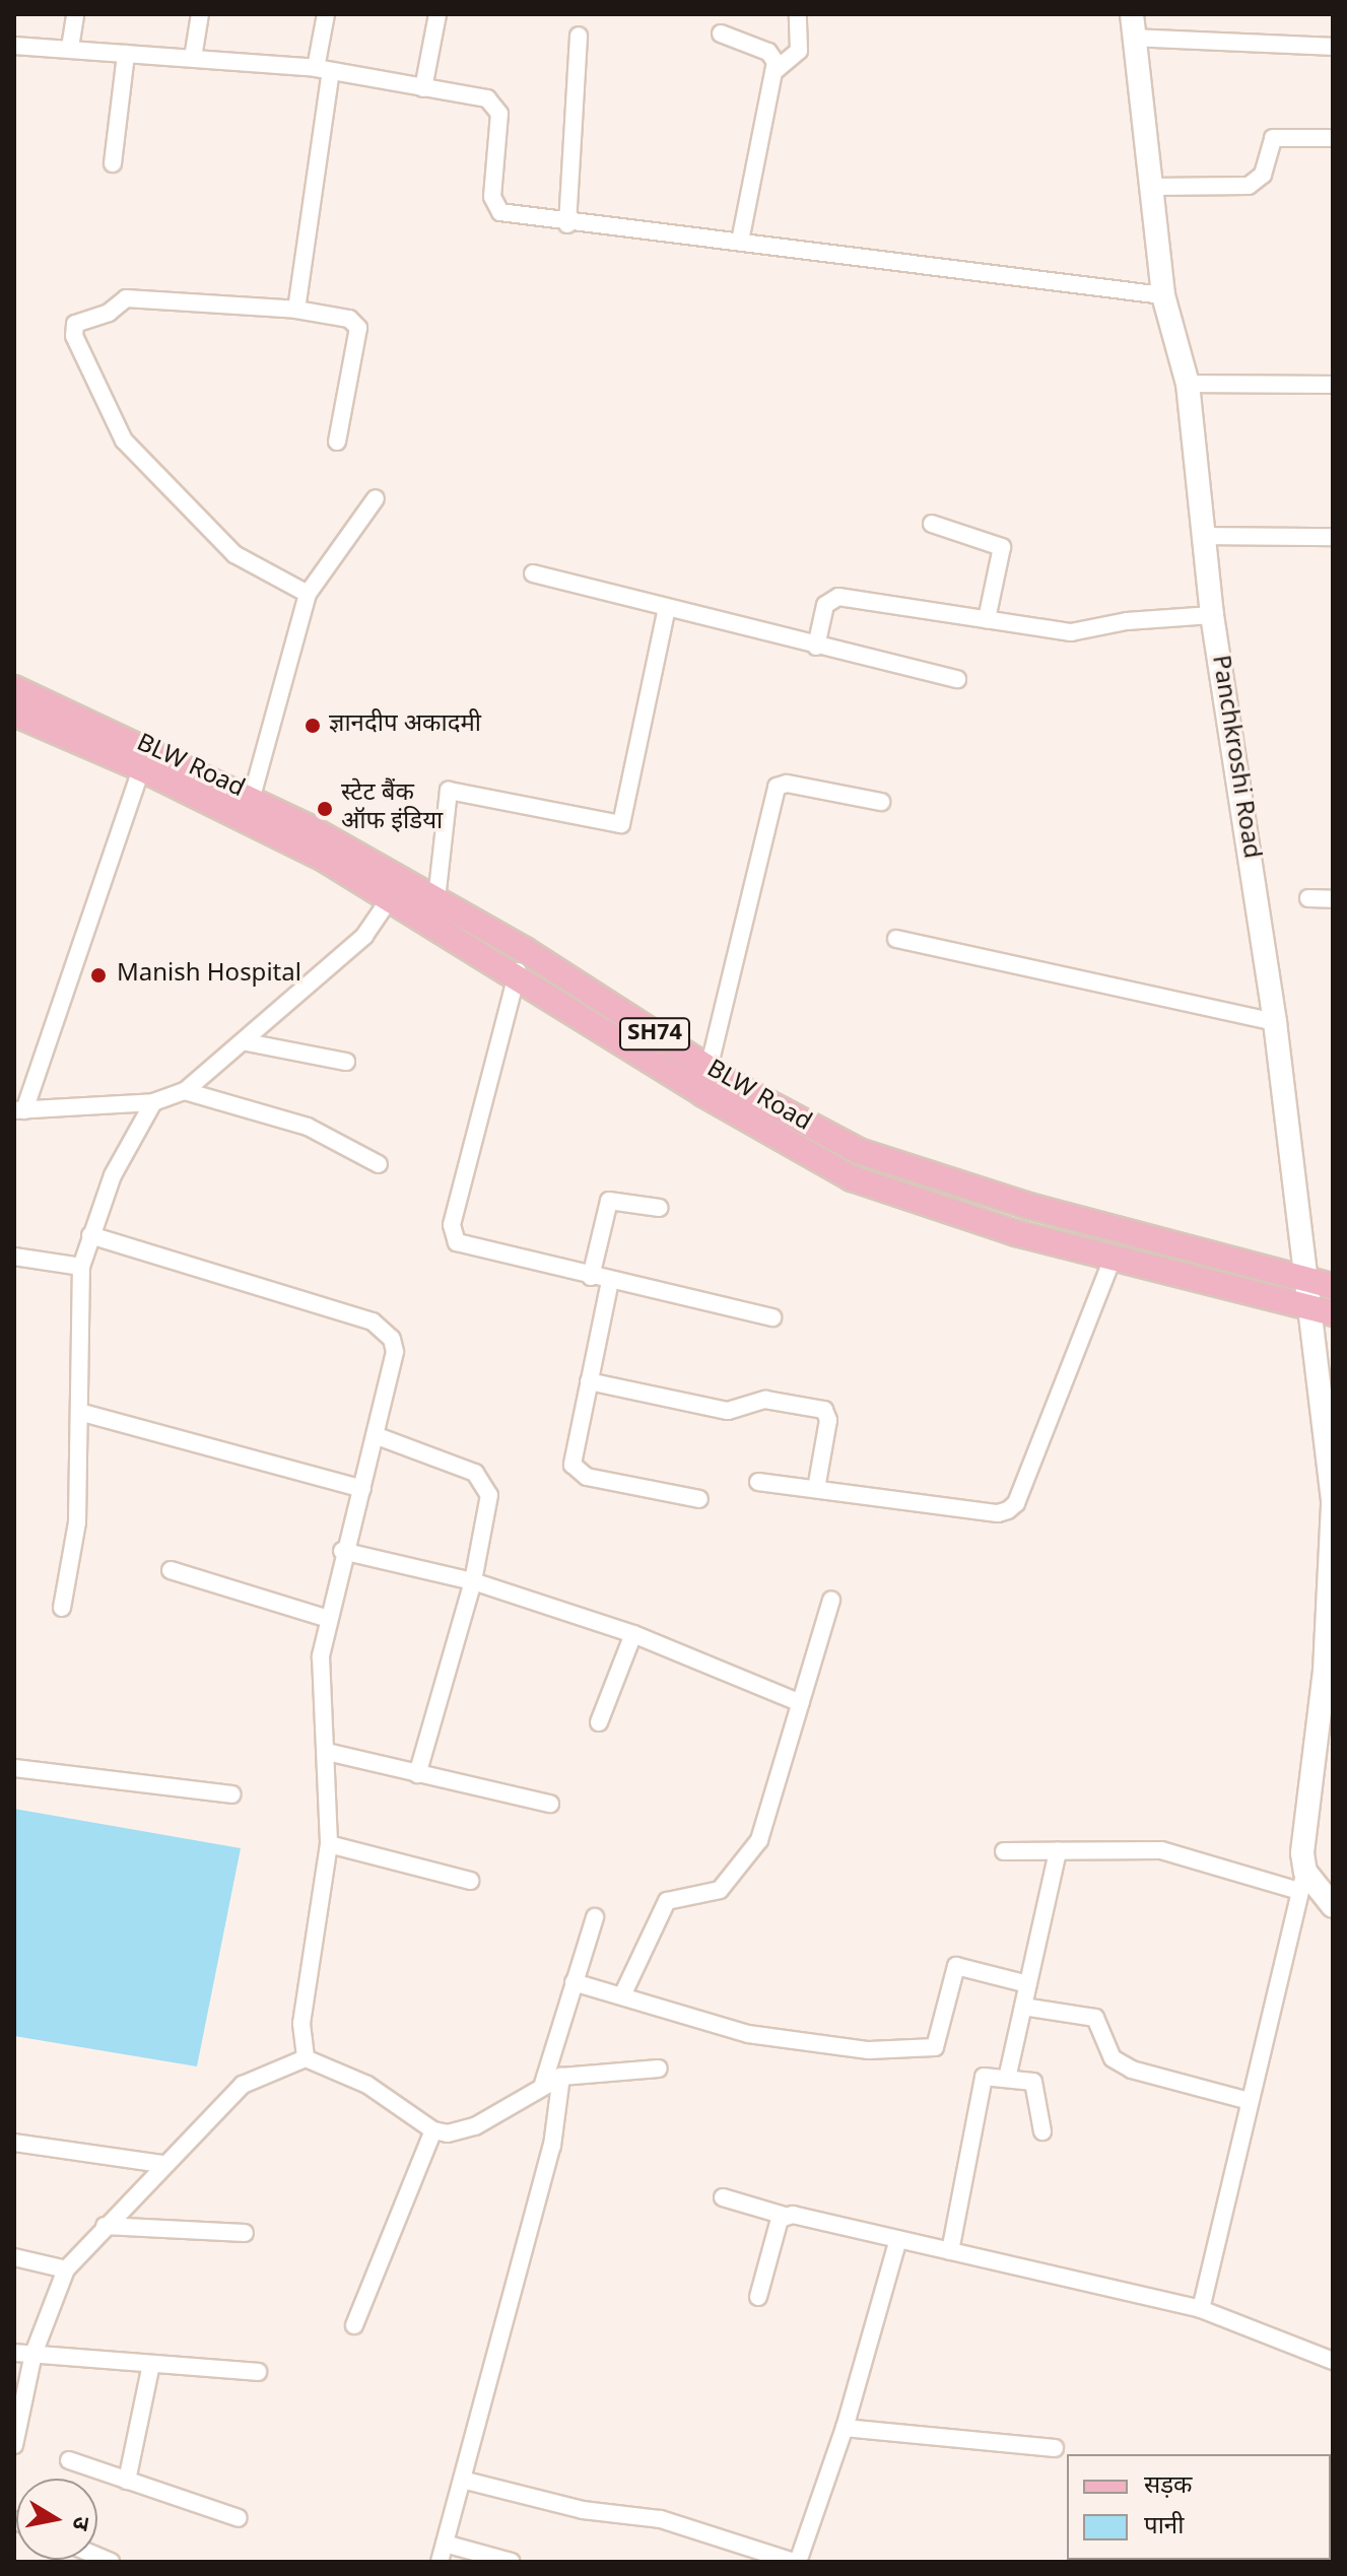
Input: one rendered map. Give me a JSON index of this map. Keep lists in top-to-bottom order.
{
  "streets": {
    "main road": ["BLW Road", "SH74"],
    "street": ["Panchkroshi Road"]
  },
  "crossings": [
    ["Panchkroshi Road", "BLW Road"],
    ["Panchkroshi Road", "SH74"],
    ["BLW Road", "SH74"]
  ],
  "places": ["ज्ञानदीप अकादमी", "स्टेट बैंक ऑफ इंडिया", "Manish Hospital"],
  "legend": ["सड़क", "पानी"],
  "north": "right"
}
